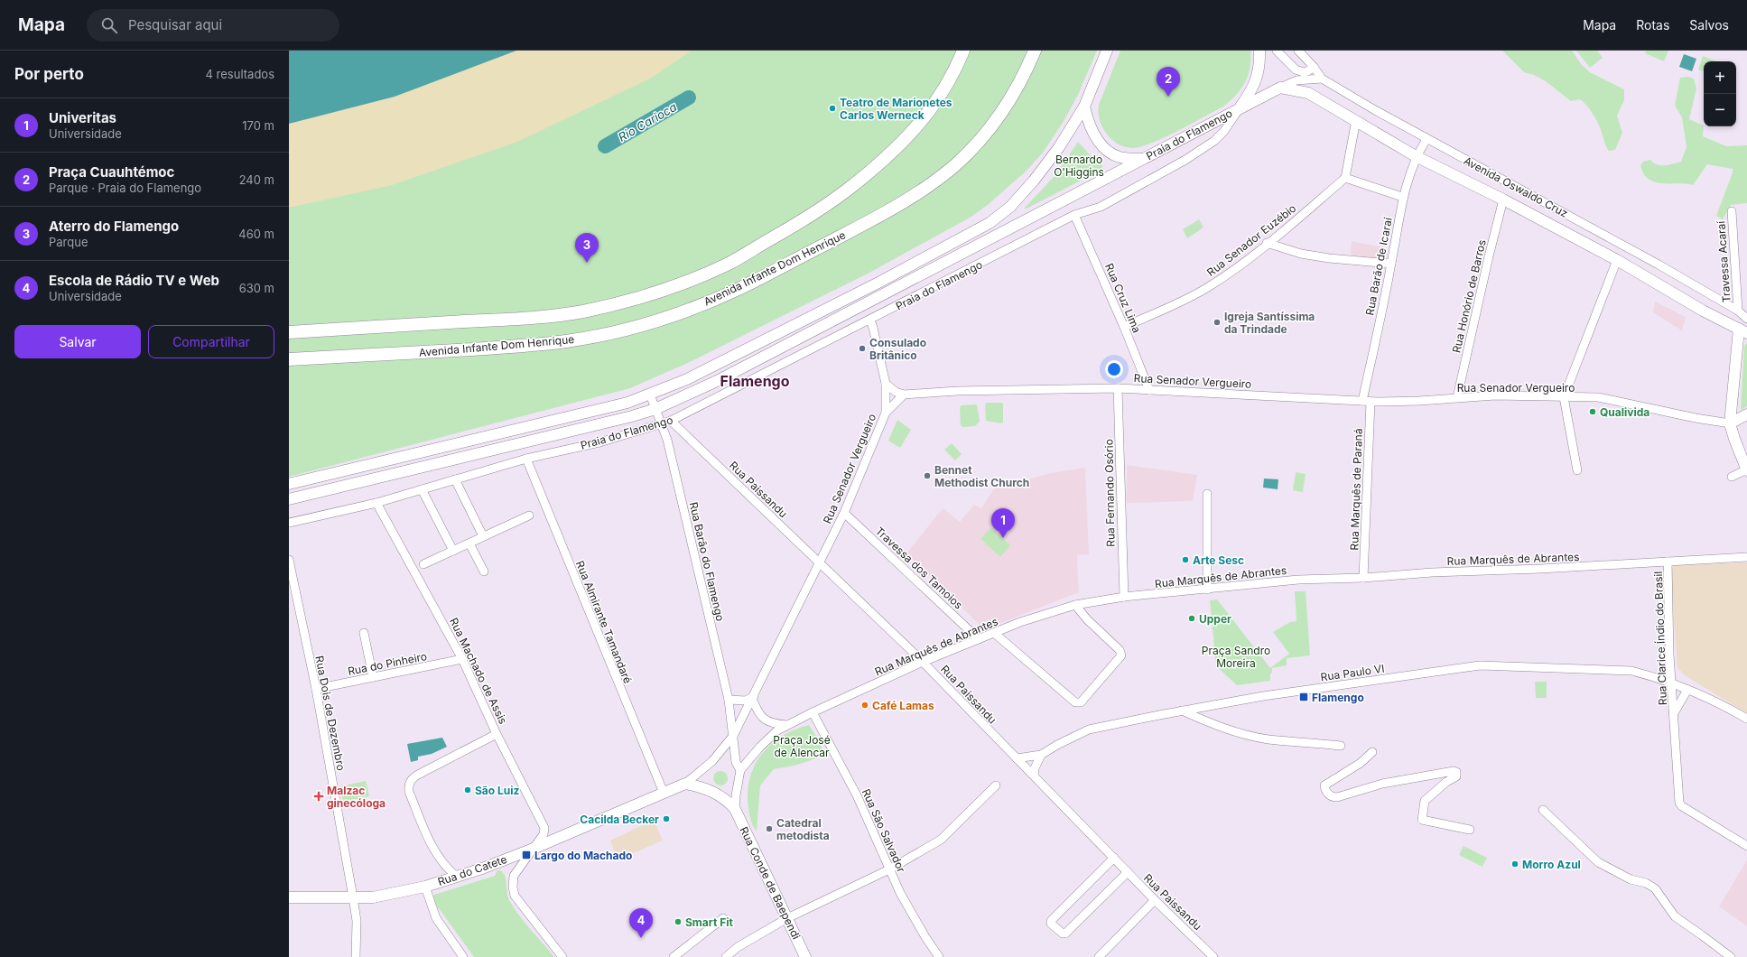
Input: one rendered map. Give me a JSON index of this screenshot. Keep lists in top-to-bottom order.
{
  "streets": {
    "highway": ["Avenida Infante Dom Henrique"],
    "main road": [
      "Praia do Flamengo",
      "Avenida Oswaldo Cruz",
      "Rua do Catete",
      "Rua Conde de Baependi"
    ],
    "street": [
      "Rua Senador Euzébio",
      "Travessa Acaraí",
      "Rua Barão de Icaraí",
      "Rua Honório de Barros",
      "Rua Cruz Lima",
      "Rua Senador Vergueiro",
      "Rua Paissandu",
      "Rua Marquês de Paraná",
      "Rua Fernando Osório",
      "Rua Marquês de Abrantes",
      "Rua Barão do Flamengo",
      "Travessa dos Tamoios",
      "Rua Almirante Tamandaré",
      "Rua Clarice Índio do Brasil",
      "Rua do Pinheiro",
      "Rua Machado de Assis",
      "Rua Paulo VI",
      "Rua Dois de Dezembro",
      "Rua São Salvador"
    ]
  },
  "crossings": [
    ["Praia do Flamengo", "Rua Cruz Lima"],
    ["Praia do Flamengo", "Rua Paissandu"],
    ["Praia do Flamengo", "Rua Barão do Flamengo"],
    ["Praia do Flamengo", "Rua Almirante Tamandaré"],
    ["Praia do Flamengo", "Rua Machado de Assis"],
    ["Avenida Oswaldo Cruz", "Travessa Acaraí"],
    ["Avenida Oswaldo Cruz", "Rua Barão de Icaraí"],
    ["Avenida Oswaldo Cruz", "Rua Honório de Barros"],
    ["Rua Senador Euzébio", "Rua Cruz Lima"],
    ["Rua Barão de Icaraí", "Rua Senador Vergueiro"],
    ["Rua Barão de Icaraí", "Rua Marquês de Paraná"],
    ["Rua Honório de Barros", "Rua Senador Vergueiro"],
    ["Rua Cruz Lima", "Rua Senador Vergueiro"],
    ["Rua Senador Vergueiro", "Rua Paissandu"],
    ["Rua Senador Vergueiro", "Rua Marquês de Paraná"],
    ["Rua Senador Vergueiro", "Rua Fernando Osório"],
    ["Rua Senador Vergueiro", "Rua Barão do Flamengo"],
    ["Rua Senador Vergueiro", "Travessa dos Tamoios"],
    ["Rua Paissandu", "Rua Marquês de Abrantes"],
    ["Rua Paissandu", "Rua Paulo VI"],
    ["Rua Marquês de Paraná", "Rua Marquês de Abrantes"],
    ["Rua Fernando Osório", "Rua Marquês de Abrantes"],
    ["Rua Marquês de Abrantes", "Travessa dos Tamoios"],
    ["Rua Marquês de Abrantes", "Rua Clarice Índio do Brasil"],
    ["Rua Marquês de Abrantes", "Rua São Salvador"],
    ["Rua Almirante Tamandaré", "Rua do Catete"],
    ["Rua Clarice Índio do Brasil", "Rua Paulo VI"],
    ["Rua do Pinheiro", "Rua Machado de Assis"],
    ["Rua do Pinheiro", "Rua Dois de Dezembro"],
    ["Rua Machado de Assis", "Rua do Catete"],
    ["Rua Dois de Dezembro", "Rua do Catete"]
  ],
  "districts": ["Flamengo"],
  "water": ["Rio Carioca"],
  "parks": ["Bernardo O'Higgins", "Praça Sandro Moreira", "Praça José de Alencar"],
  "places": {
    "other": [
      "Teatro de Marionetes Carlos Werneck",
      "Igreja Santíssima da Trindade",
      "Consulado Britânico",
      "Qualivida",
      "Bennet Methodist Church",
      "Arte Sesc",
      "Upper",
      "Café Lamas",
      "São Luiz",
      "Cacilda Becker",
      "Catedral metodista",
      "Morro Azul",
      "Smart Fit"
    ],
    "transit": ["Flamengo", "Largo do Machado"],
    "health": ["Malzac ginecóloga"]
  },
  "page": {
    "header": "Mapa",
    "search": "Pesquisar aqui",
    "nav": ["Mapa", "Rotas", "Salvos"],
    "heading": ["Por perto", "4 resultados"],
    "map_buttons": ["+", "−"],
    "pins": [
      "2",
      "3",
      "1",
      "4"
    ],
    "list": [
      {
        "mark": "1",
        "name": "Univeritas",
        "note": "Universidade",
        "value": "170 m"
      },
      {
        "mark": "2",
        "name": "Praça Cuauhtémoc",
        "note": "Parque · Praia do Flamengo",
        "value": "240 m"
      },
      {
        "mark": "3",
        "name": "Aterro do Flamengo",
        "note": "Parque",
        "value": "460 m"
      },
      {
        "mark": "4",
        "name": "Escola de Rádio TV e Web",
        "note": "Universidade",
        "value": "630 m"
      }
    ],
    "buttons": ["Salvar", "Compartilhar"]
  }
}
